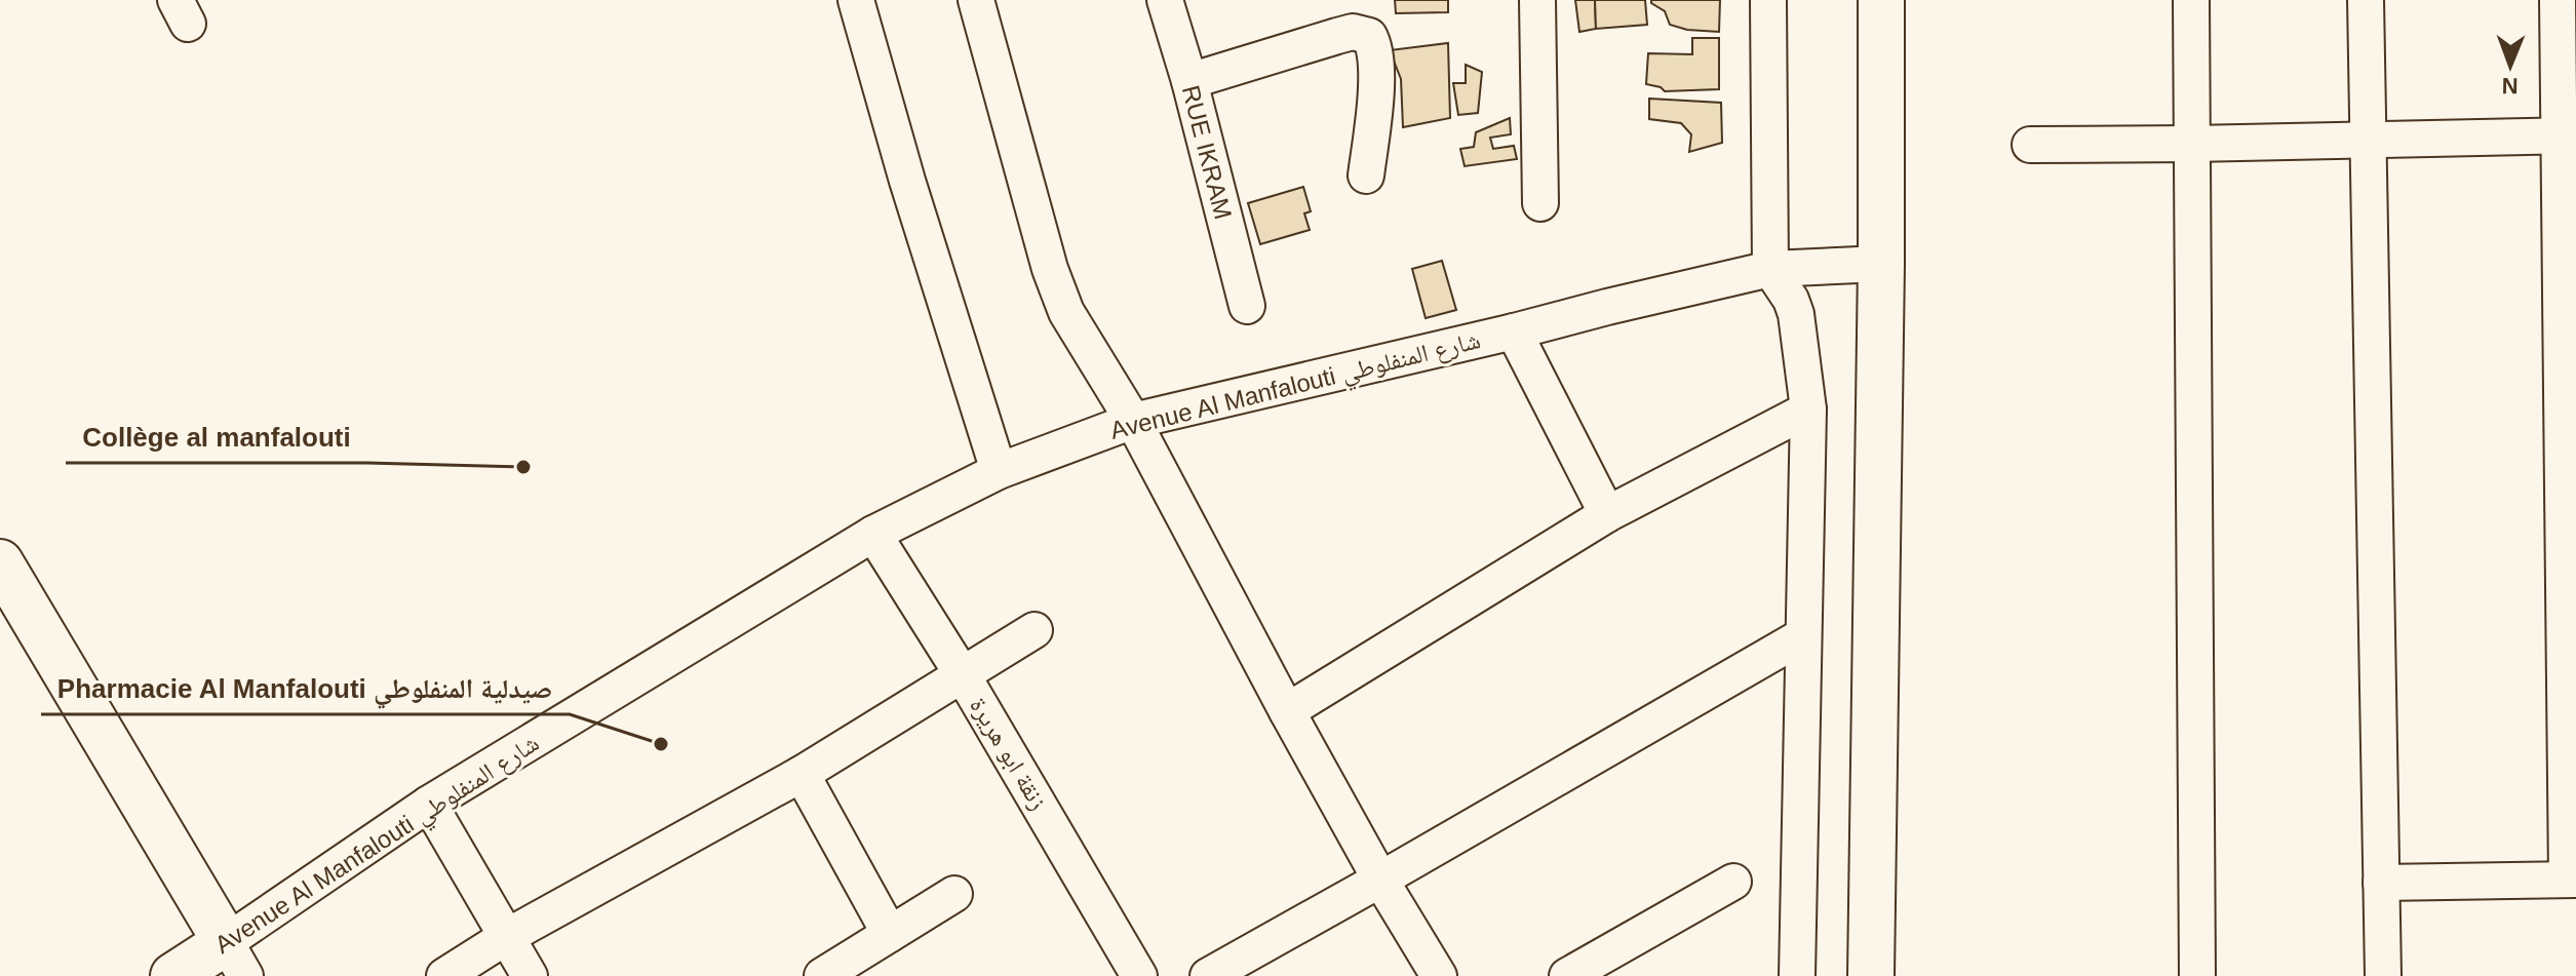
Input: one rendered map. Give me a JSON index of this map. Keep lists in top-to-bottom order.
{
  "streets": {
    "main road": ["Avenue Al Manfalouti شارع المنفلوطي"],
    "street": ["RUE IKRAM", "زنقة ابو هريرة"]
  },
  "crossings": [
    ["Avenue Al Manfalouti شارع المنفلوطي", "زنقة ابو هريرة"]
  ],
  "places": ["Collège al manfalouti", "Pharmacie Al Manfalouti صيدلية المنفلوطي"],
  "north": "bottom"
}
